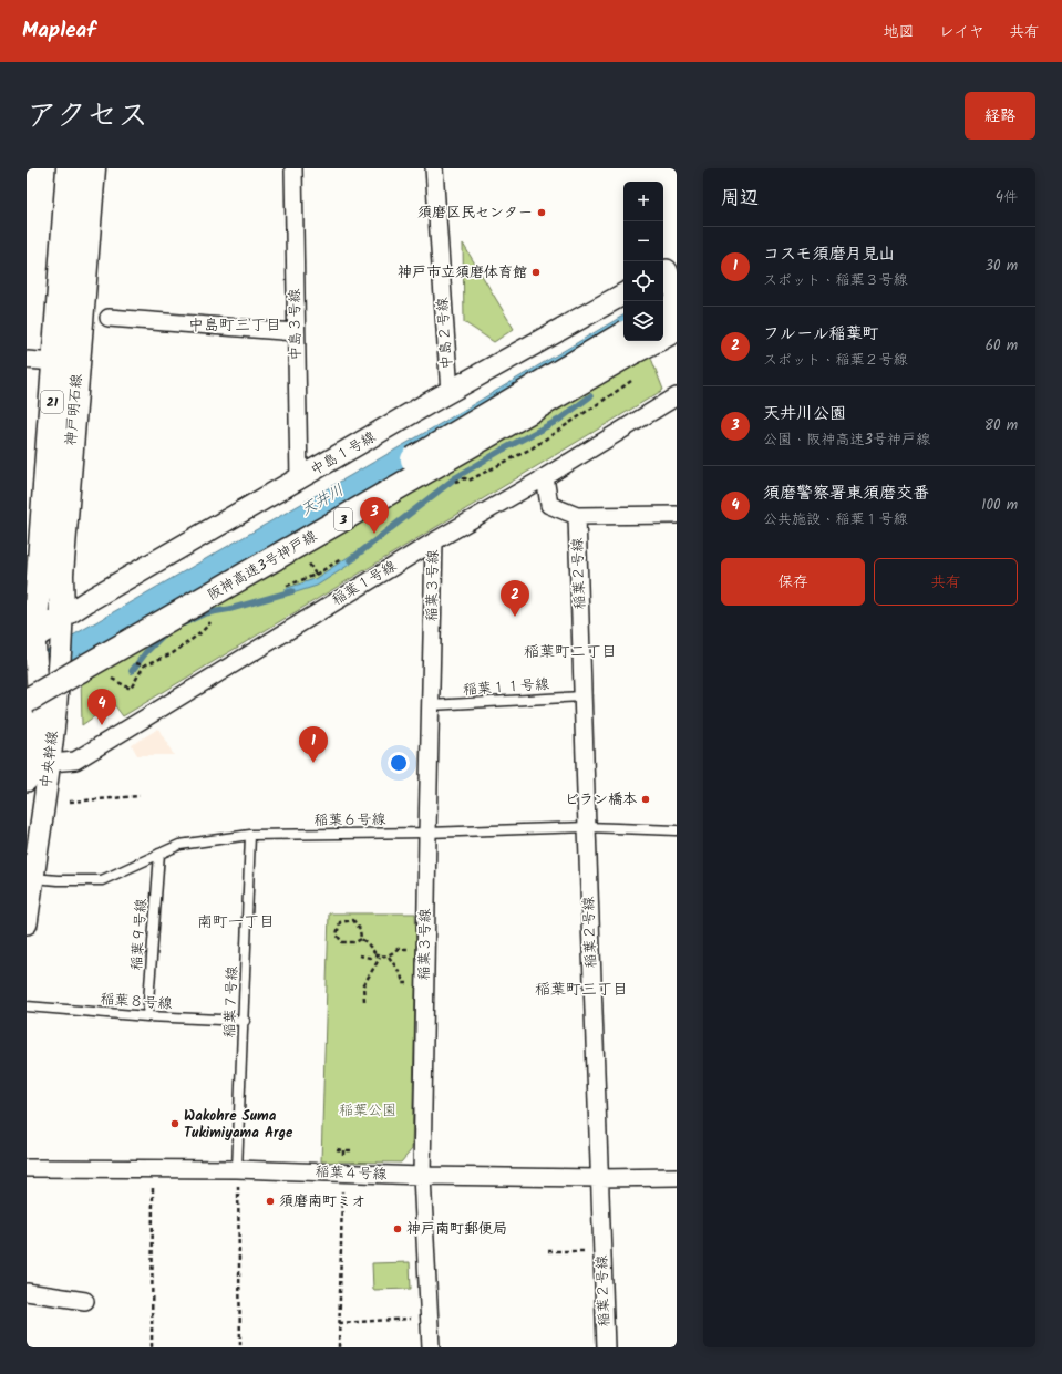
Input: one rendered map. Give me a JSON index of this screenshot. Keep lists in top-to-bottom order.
{
  "streets": {
    "main road": [
      "21",
      "神戸明石線",
      "3",
      "阪神高速3号神戸線"
    ],
    "street": [
      "中島３号線",
      "中島２号線",
      "中島１号線",
      "稲葉２号線",
      "稲葉１号線",
      "稲葉３号線",
      "中央幹線",
      "稲葉４号線"
    ],
    "lane": [
      "稲葉１１号線",
      "稲葉６号線",
      "稲葉９号線",
      "稲葉８号線",
      "稲葉７号線"
    ]
  },
  "crossings": [
    ["中島３号線", "中島１号線"],
    ["中島２号線", "中島１号線"],
    ["神戸明石線", "中島１号線"],
    ["神戸明石線", "中央幹線"],
    ["中島１号線", "中央幹線"],
    ["稲葉２号線", "稲葉１１号線"],
    ["稲葉２号線", "稲葉６号線"],
    ["稲葉２号線", "稲葉４号線"],
    ["稲葉１号線", "稲葉３号線"],
    ["稲葉１号線", "中央幹線"],
    ["稲葉３号線", "稲葉１１号線"],
    ["稲葉３号線", "稲葉６号線"],
    ["稲葉３号線", "稲葉４号線"],
    ["中央幹線", "稲葉６号線"],
    ["稲葉６号線", "稲葉９号線"],
    ["稲葉６号線", "稲葉７号線"],
    ["稲葉９号線", "稲葉８号線"],
    ["稲葉８号線", "稲葉７号線"],
    ["稲葉７号線", "稲葉４号線"]
  ],
  "districts": [
    "中島町三丁目",
    "稲葉町二丁目",
    "南町一丁目",
    "稲葉町三丁目"
  ],
  "water": ["天井川"],
  "parks": ["稲葉公園"],
  "places": [
    "須磨区民センター",
    "神戸市立須磨体育館",
    "ビラン橋本",
    "Wakohre Suma Tukimiyama Arge",
    "須磨南町ミオ",
    "神戸南町郵便局"
  ],
  "page": {
    "header": "Mapleaf",
    "nav": ["地図", "レイヤ", "共有"],
    "title": "アクセス",
    "buttons": [
      "経路",
      ["保存", "共有"]
    ],
    "heading": ["周辺", "4件"],
    "map_buttons": ["+", "−"],
    "list": [
      {
        "mark": "1",
        "name": "コスモ須磨月見山",
        "note": "スポット · 稲葉３号線",
        "value": "30 m"
      },
      {
        "mark": "2",
        "name": "フルール稲葉町",
        "note": "スポット · 稲葉２号線",
        "value": "60 m"
      },
      {
        "mark": "3",
        "name": "天井川公園",
        "note": "公園 · 阪神高速3号神戸線",
        "value": "80 m"
      },
      {
        "mark": "4",
        "name": "須磨警察署東須磨交番",
        "note": "公共施設 · 稲葉１号線",
        "value": "100 m"
      }
    ],
    "pins": [
      "3",
      "2",
      "4",
      "1"
    ]
  }
}
